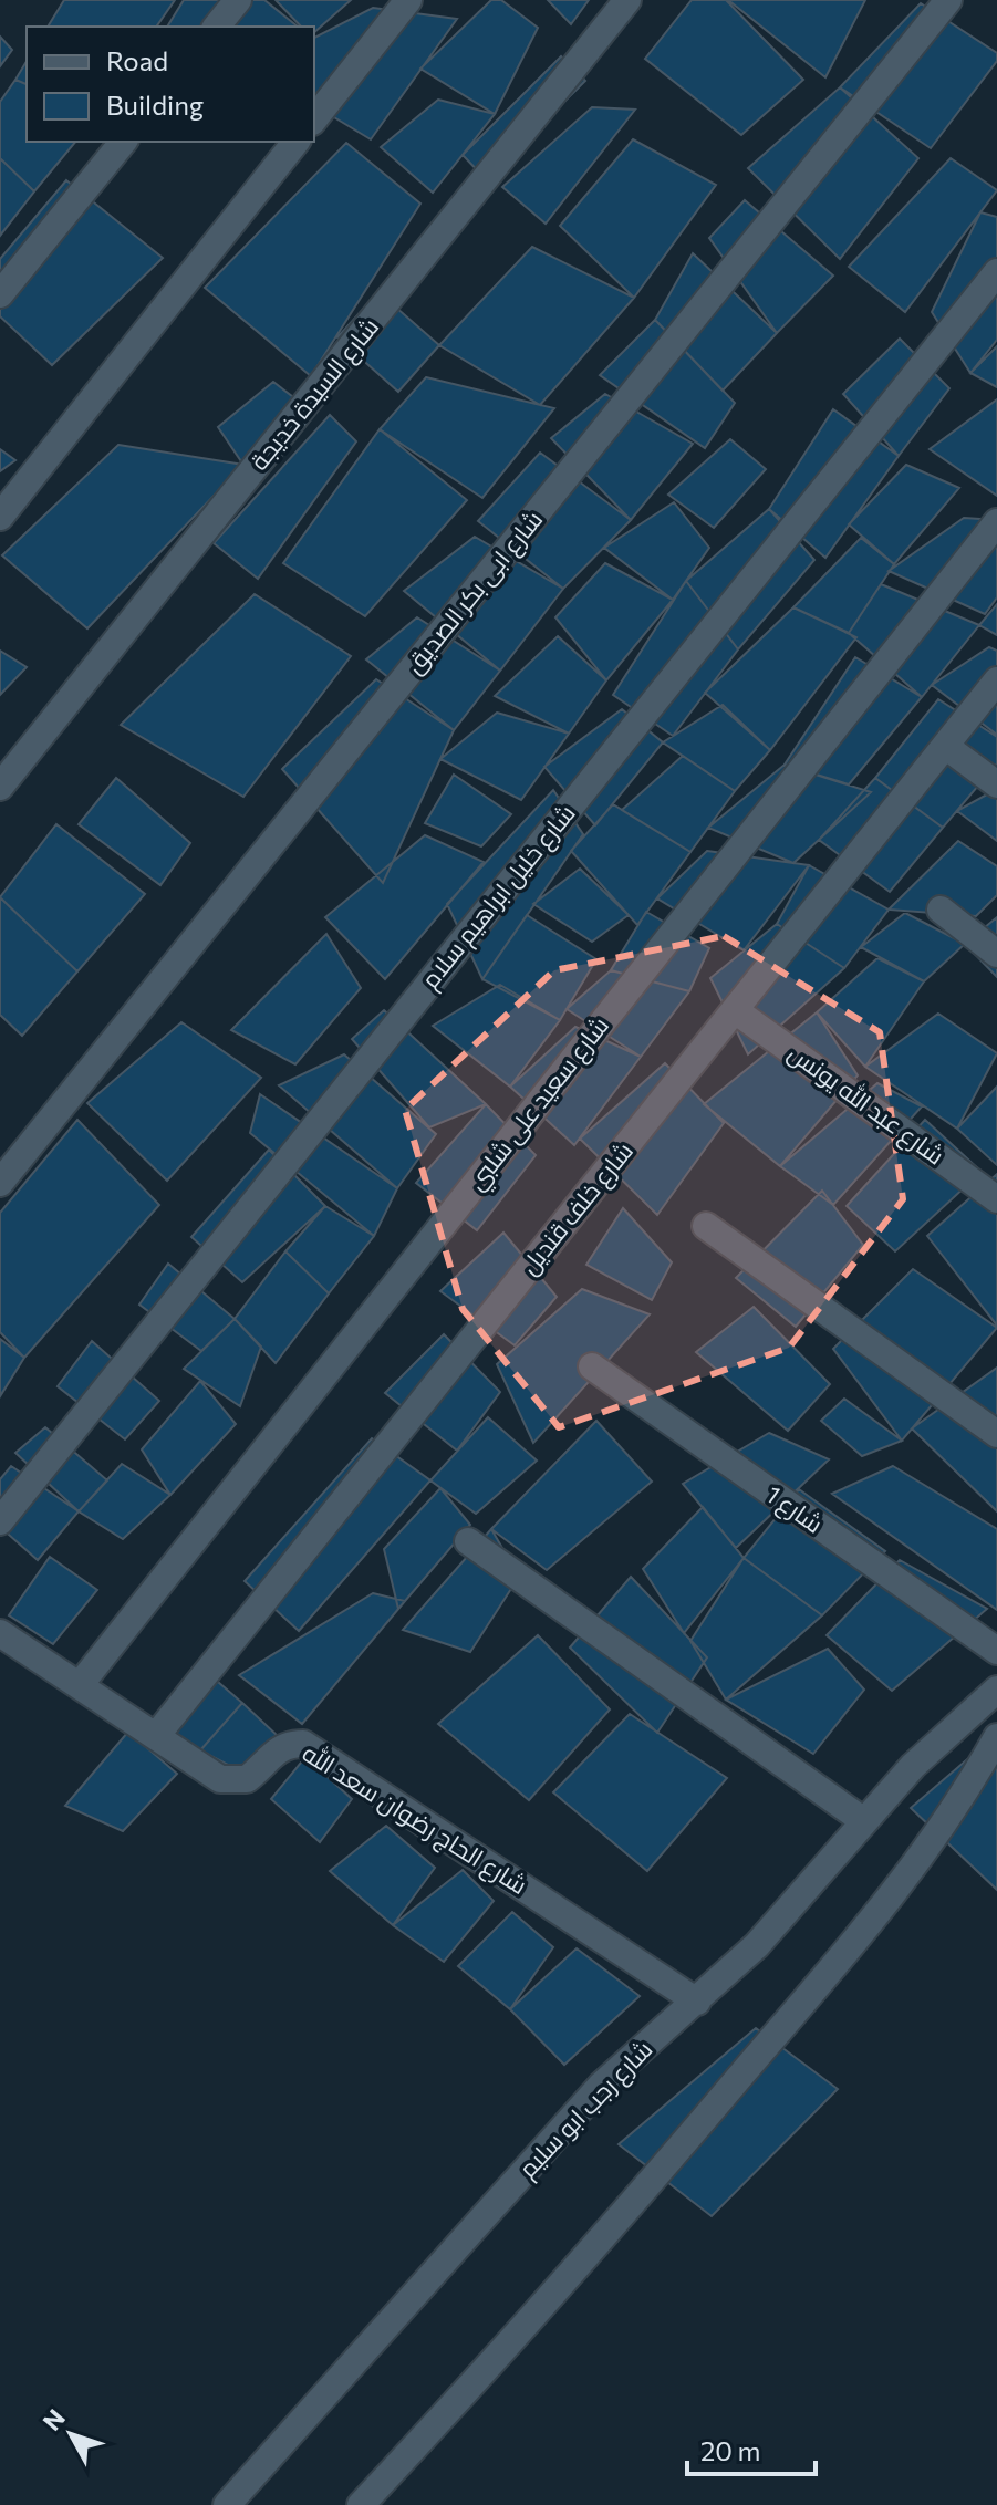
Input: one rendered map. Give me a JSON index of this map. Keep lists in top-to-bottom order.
{
  "streets": {
    "street": [
      "شارع السيدة خديجة",
      "شارع ابى بكر الصديق",
      "شارع خليل ابراهيم سلام",
      "شارع سعيد على شلبي",
      "شارع عبد الله يونس",
      "شارع خلف قنديل",
      "شارع 1",
      "شارع الحاج رضوان سعد الله",
      "شارع رجب ابو سليم"
    ]
  },
  "crossings": [
    ["شارع سعيد على شلبي", "شارع الحاج رضوان سعد الله"],
    ["شارع عبد الله يونس", "شارع خلف قنديل"],
    ["شارع خلف قنديل", "شارع الحاج رضوان سعد الله"],
    ["شارع الحاج رضوان سعد الله", "شارع رجب ابو سليم"]
  ],
  "legend": ["Road", "Building"],
  "scale_bar": "20 m",
  "north": "top left"
}
